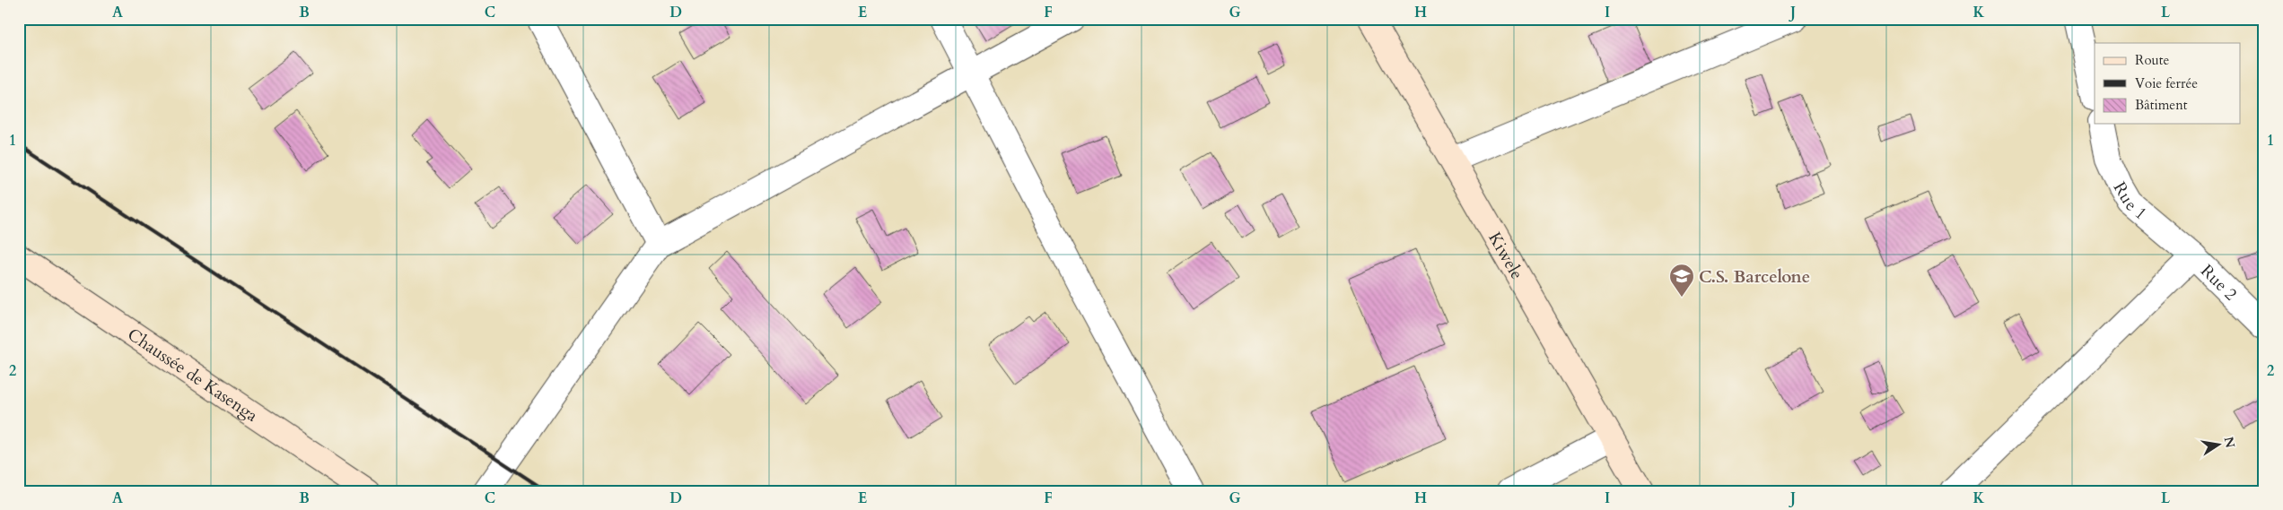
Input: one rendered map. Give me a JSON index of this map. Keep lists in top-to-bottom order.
{
  "streets": {
    "street": [
      "Rue 1",
      "Kiwele",
      "Rue 2",
      "Chaussée de Kasenga"
    ]
  },
  "crossings": [
    ["Rue 1", "Rue 2"]
  ],
  "places": {
    "school or university": ["C.S. Barcelone"]
  },
  "legend": ["Route", "Voie ferrée", "Bâtiment"],
  "north": "right",
  "grid": {
    "columns": [
      "A",
      "B",
      "C",
      "D",
      "E",
      "F",
      "G",
      "H",
      "I",
      "J",
      "K",
      "L"
    ],
    "rows": ["1", "2"]
  }
}
